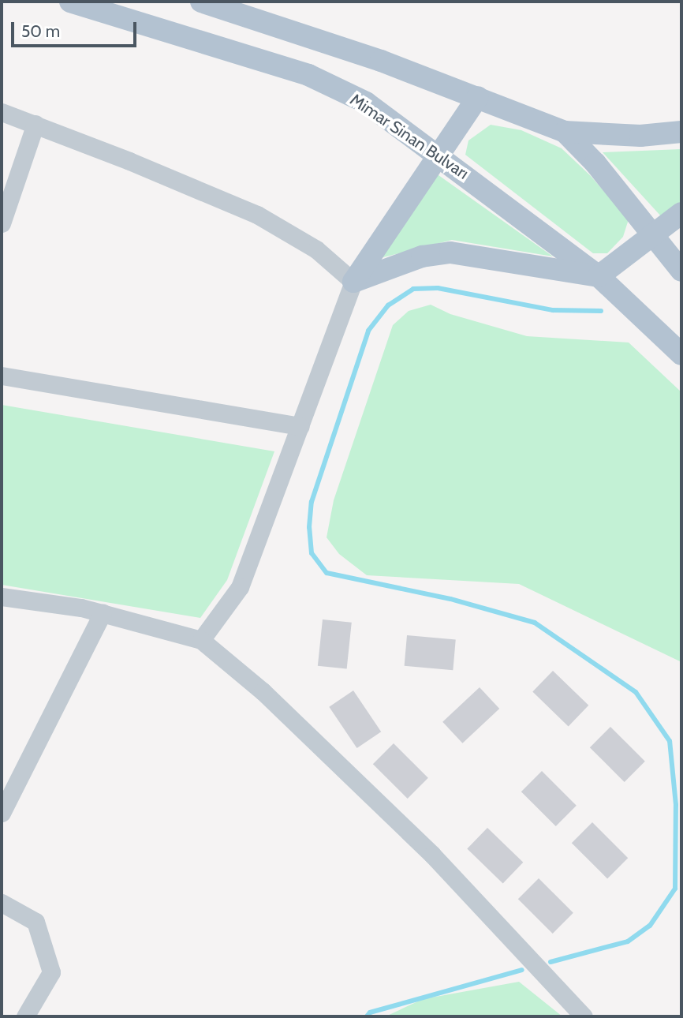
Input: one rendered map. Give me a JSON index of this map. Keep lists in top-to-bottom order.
{
  "streets": {
    "main road": ["Mimar Sinan Bulvarı"]
  },
  "scale_bar": "50 m"
}
